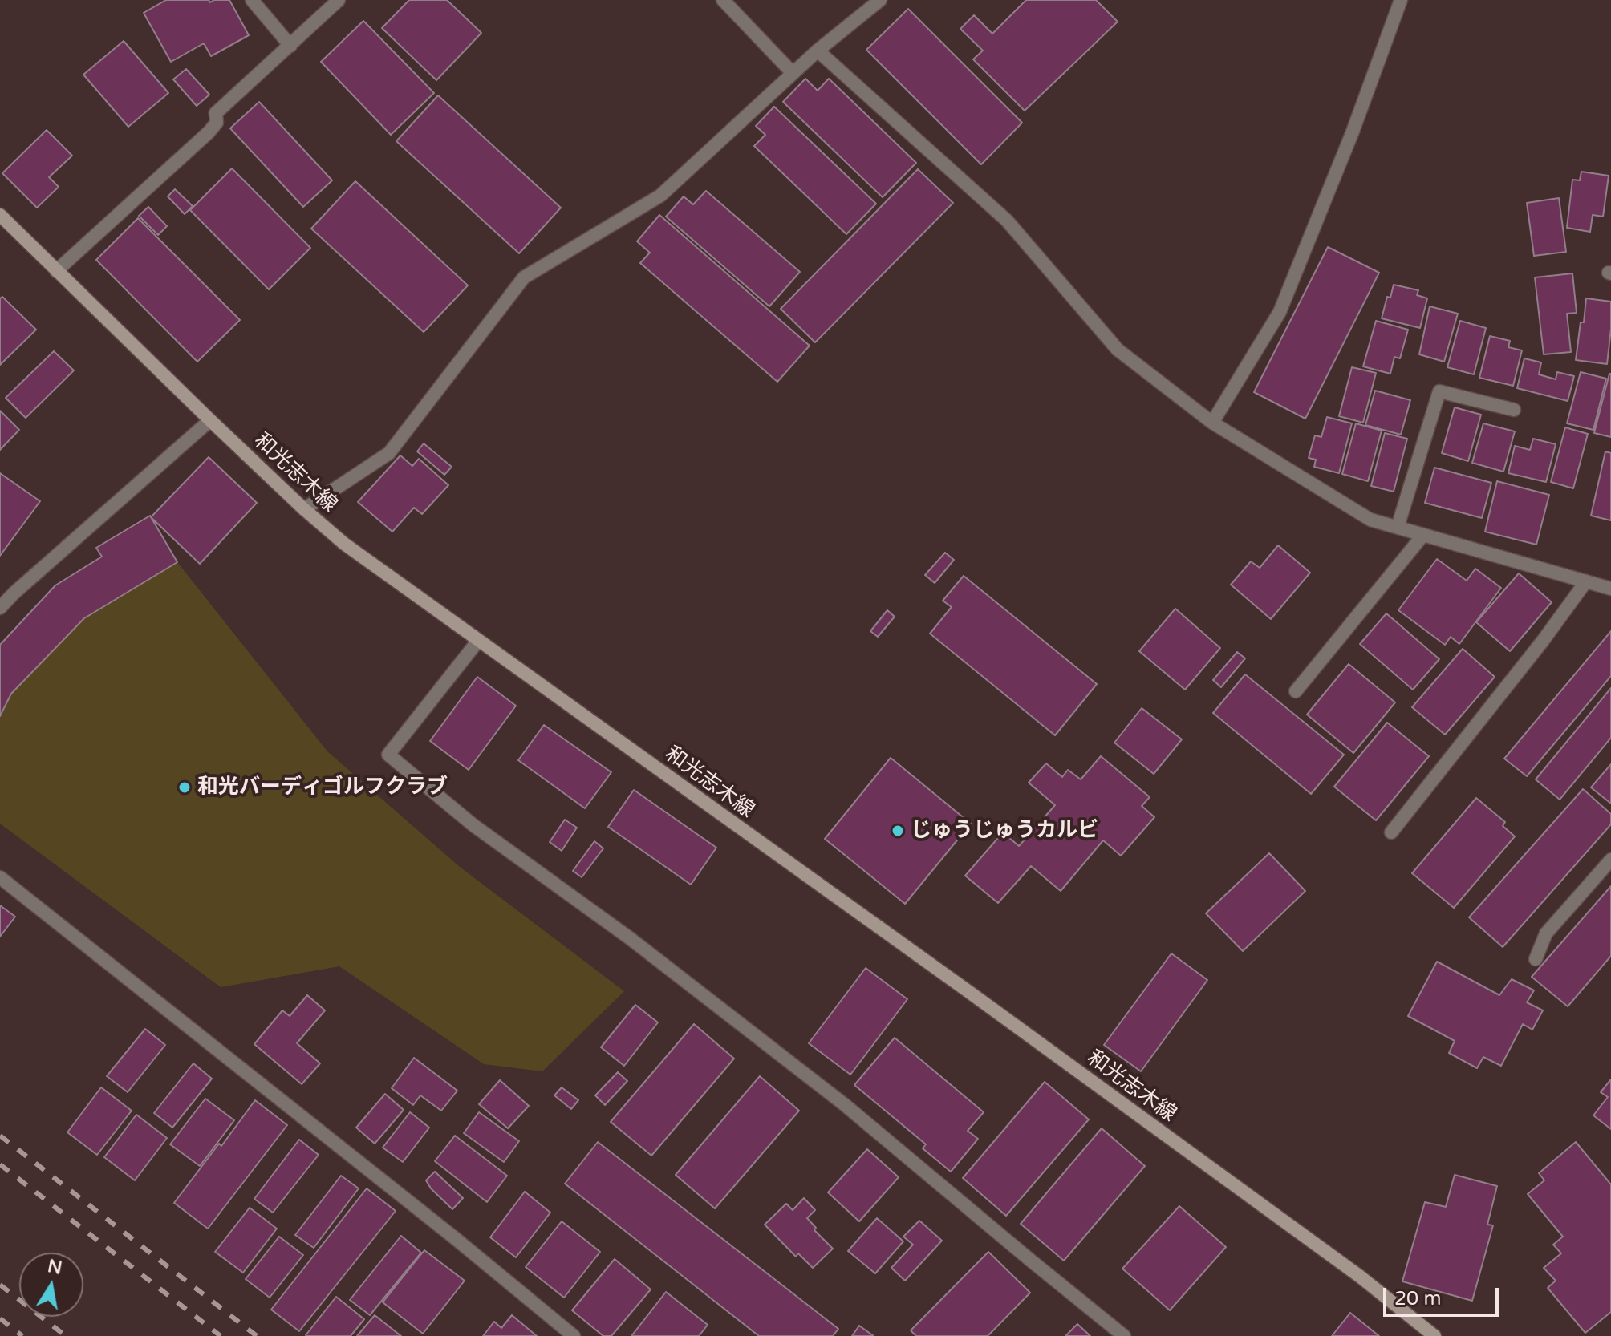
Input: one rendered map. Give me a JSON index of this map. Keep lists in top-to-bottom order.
{
  "streets": {
    "main road": ["和光志木線"]
  },
  "places": ["和光バーディゴルフクラブ", "じゅうじゅうカルビ"],
  "scale_bar": "20 m",
  "north": "top"
}
